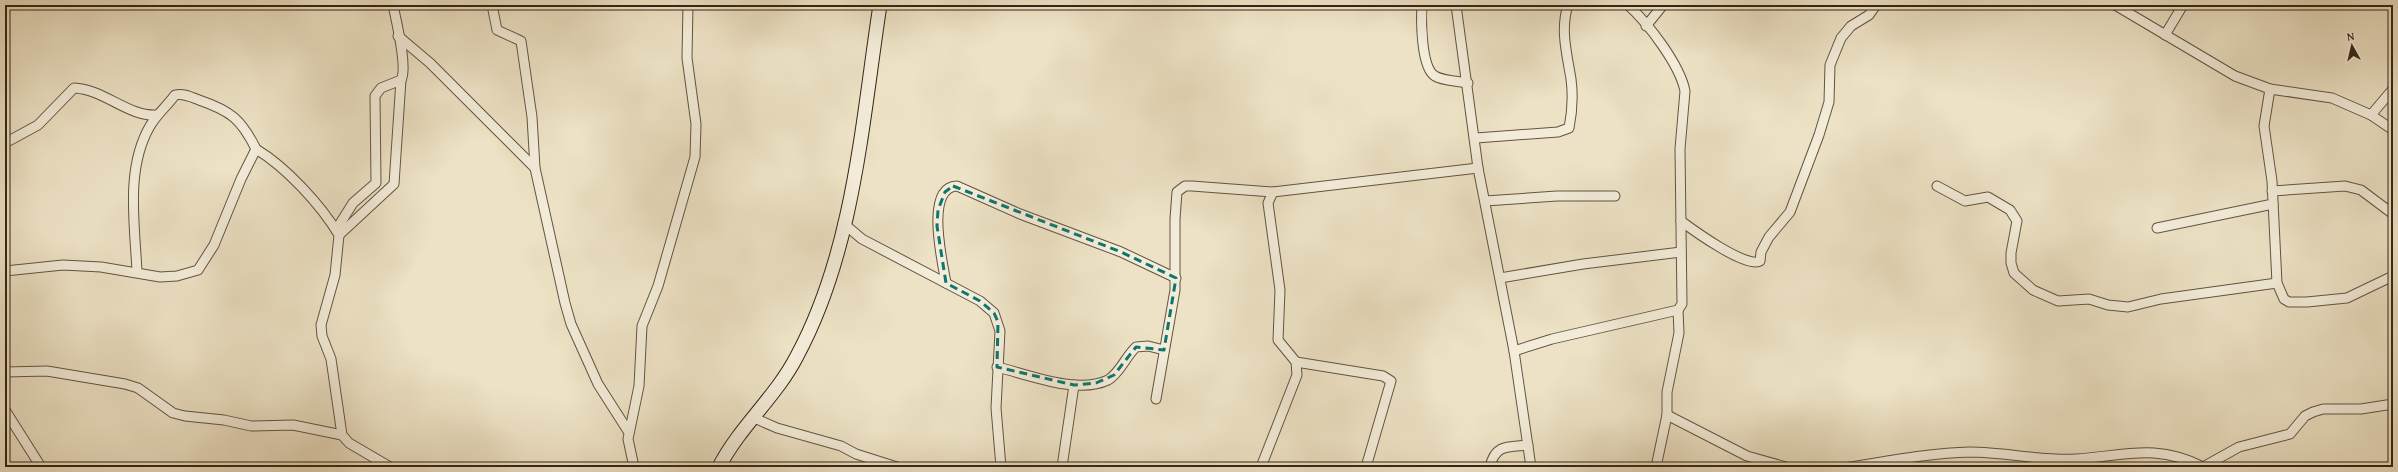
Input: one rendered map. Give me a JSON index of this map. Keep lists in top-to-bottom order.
{
  "north": "top"
}
